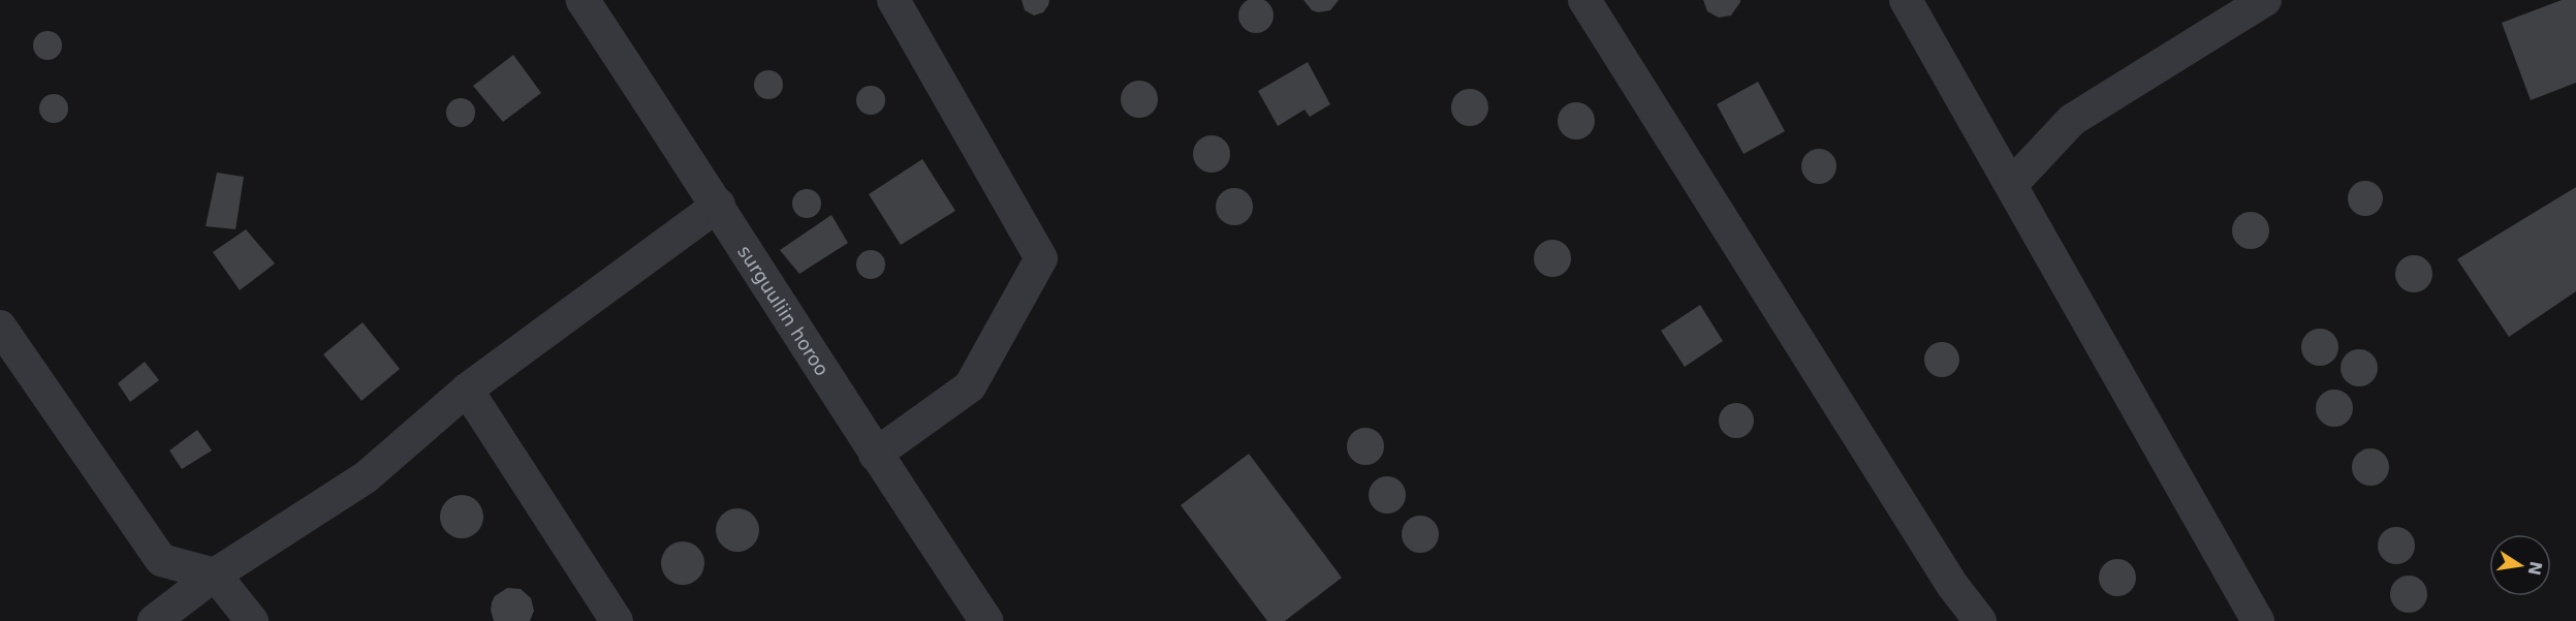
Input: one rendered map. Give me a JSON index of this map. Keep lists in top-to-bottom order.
{
  "streets": {
    "street": ["surguuliin horoo"]
  },
  "north": "right"
}
